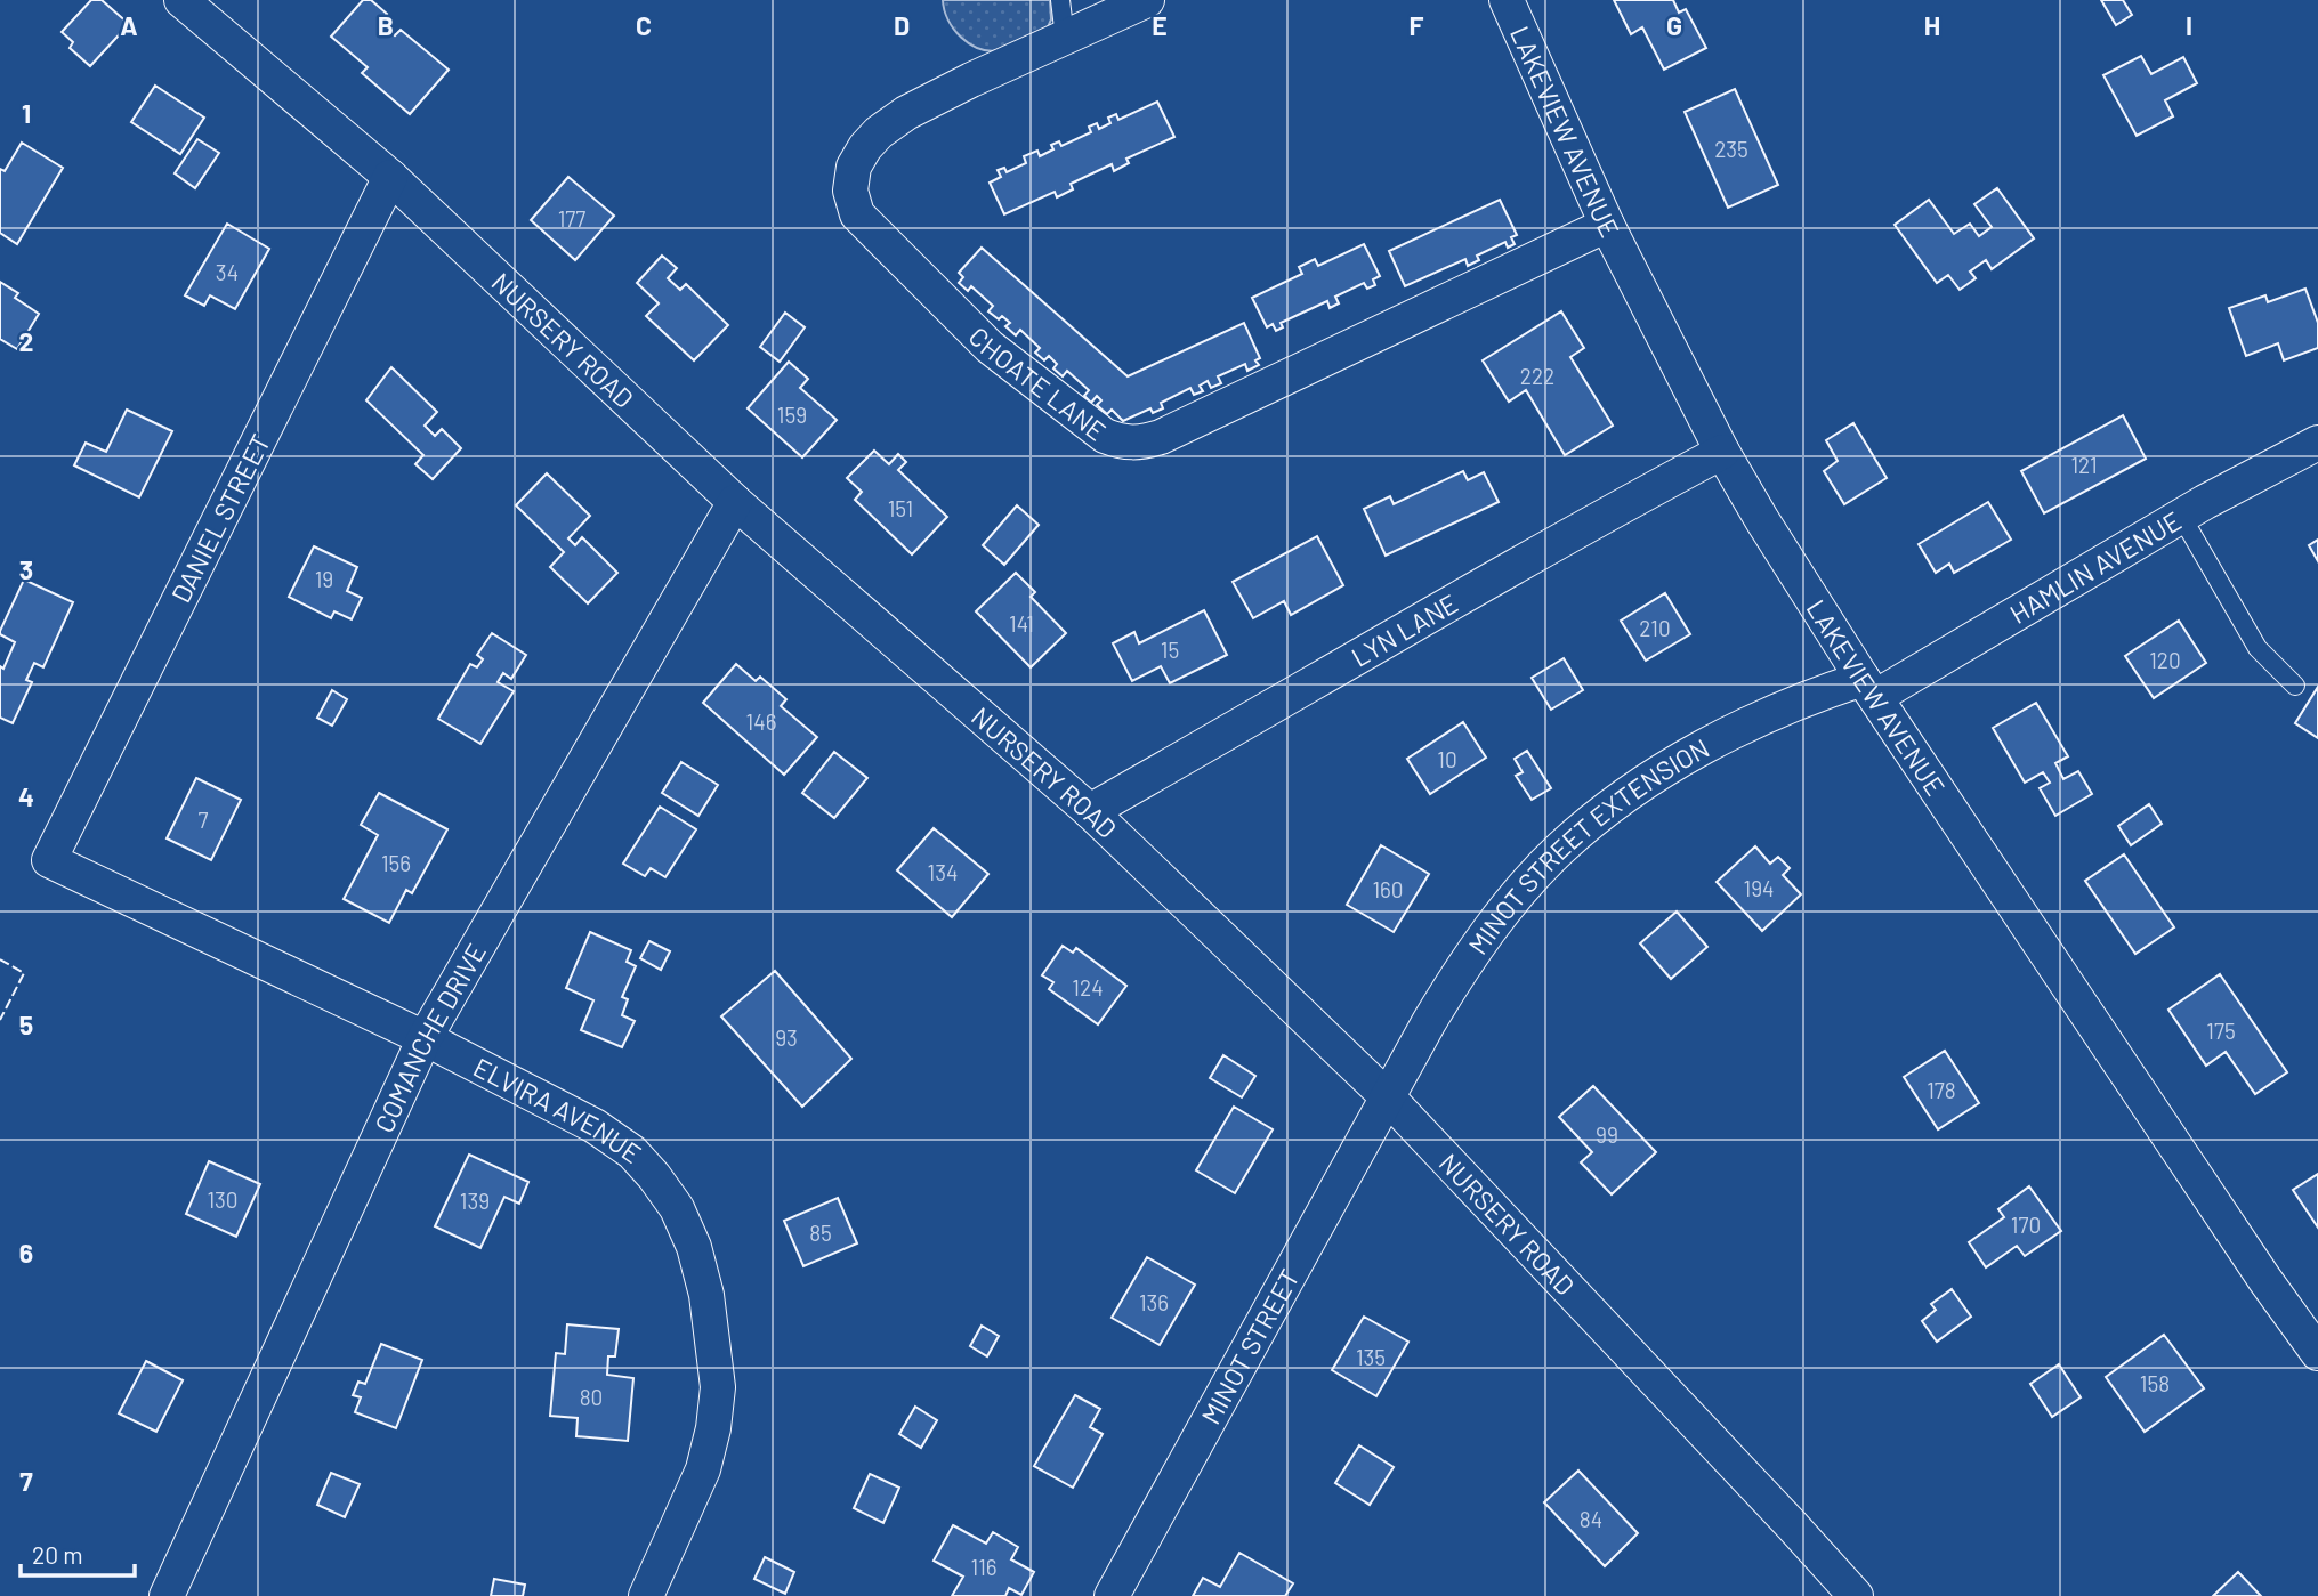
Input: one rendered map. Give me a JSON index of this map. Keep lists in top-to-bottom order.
{
  "streets": {
    "street": [
      "LAKEVIEW AVENUE",
      "NURSERY ROAD",
      "CHOATE LANE",
      "DANIEL STREET",
      "HAMLIN AVENUE",
      "LYN LANE",
      "MINOT STREET EXTENSION",
      "COMANCHE DRIVE",
      "ELVIRA AVENUE",
      "MINOT STREET"
    ]
  },
  "crossings": [
    ["LAKEVIEW AVENUE", "CHOATE LANE"],
    ["LAKEVIEW AVENUE", "HAMLIN AVENUE"],
    ["LAKEVIEW AVENUE", "LYN LANE"],
    ["LAKEVIEW AVENUE", "MINOT STREET EXTENSION"],
    ["NURSERY ROAD", "DANIEL STREET"],
    ["NURSERY ROAD", "LYN LANE"],
    ["NURSERY ROAD", "MINOT STREET EXTENSION"],
    ["NURSERY ROAD", "COMANCHE DRIVE"],
    ["NURSERY ROAD", "MINOT STREET"],
    ["DANIEL STREET", "ELVIRA AVENUE"],
    ["HAMLIN AVENUE", "MINOT STREET EXTENSION"],
    ["MINOT STREET EXTENSION", "MINOT STREET"],
    ["COMANCHE DRIVE", "ELVIRA AVENUE"]
  ],
  "house_numbers": [
    "235",
    "177",
    "34",
    "222",
    "159",
    "121",
    "151",
    "19",
    "141",
    "210",
    "15",
    "120",
    "146",
    "10",
    "7",
    "156",
    "134",
    "194",
    "160",
    "124",
    "175",
    "93",
    "178",
    "99",
    "130",
    "139",
    "170",
    "85",
    "136",
    "135",
    "158",
    "80",
    "84",
    "116"
  ],
  "scale_bar": "20 m",
  "grid": {
    "columns": [
      "A",
      "B",
      "C",
      "D",
      "E",
      "F",
      "G",
      "H",
      "I"
    ],
    "rows": [
      "1",
      "2",
      "3",
      "4",
      "5",
      "6",
      "7"
    ]
  }
}
